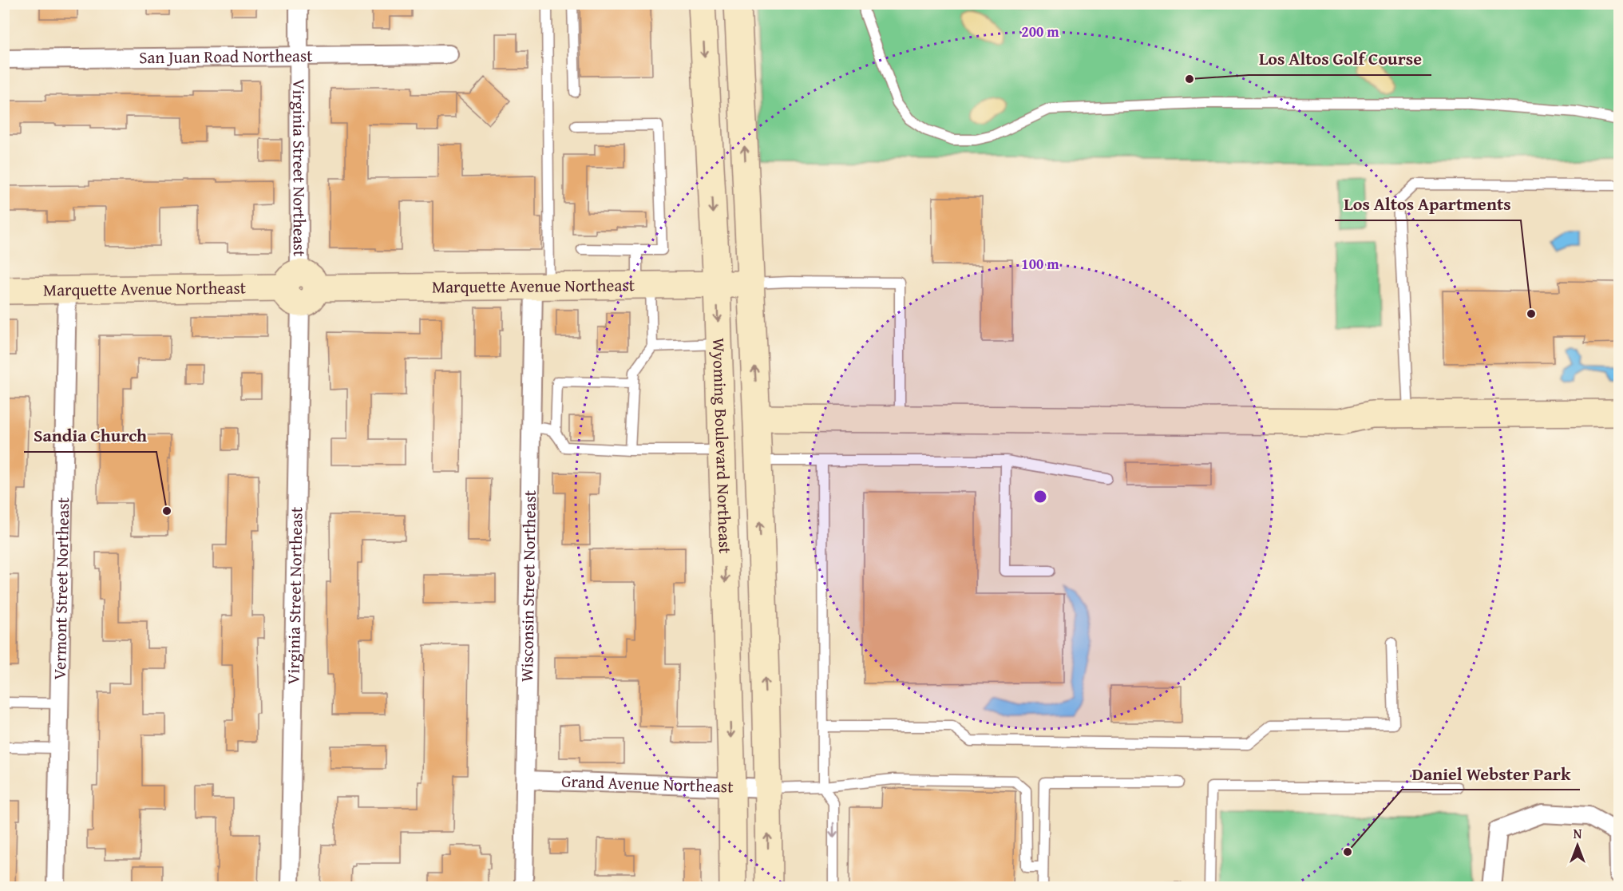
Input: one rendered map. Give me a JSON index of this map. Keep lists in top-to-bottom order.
{
  "streets": {
    "main road": ["Marquette Avenue Northeast", "Wyoming Boulevard Northeast"],
    "street": [
      "San Juan Road Northeast",
      "Virginia Street Northeast",
      "Wisconsin Street Northeast",
      "Vermont Street Northeast",
      "Grand Avenue Northeast"
    ]
  },
  "crossings": [
    ["San Juan Road Northeast", "Virginia Street Northeast"],
    ["Virginia Street Northeast", "Marquette Avenue Northeast"],
    ["Marquette Avenue Northeast", "Wyoming Boulevard Northeast"],
    ["Marquette Avenue Northeast", "Wisconsin Street Northeast"],
    ["Marquette Avenue Northeast", "Vermont Street Northeast"],
    ["Wyoming Boulevard Northeast", "Grand Avenue Northeast"],
    ["Wisconsin Street Northeast", "Grand Avenue Northeast"]
  ],
  "places": [
    "Los Altos Golf Course",
    "Los Altos Apartments",
    "Sandia Church",
    "Daniel Webster Park"
  ],
  "north": "top",
  "rings": ["200 m", "100 m"]
}
